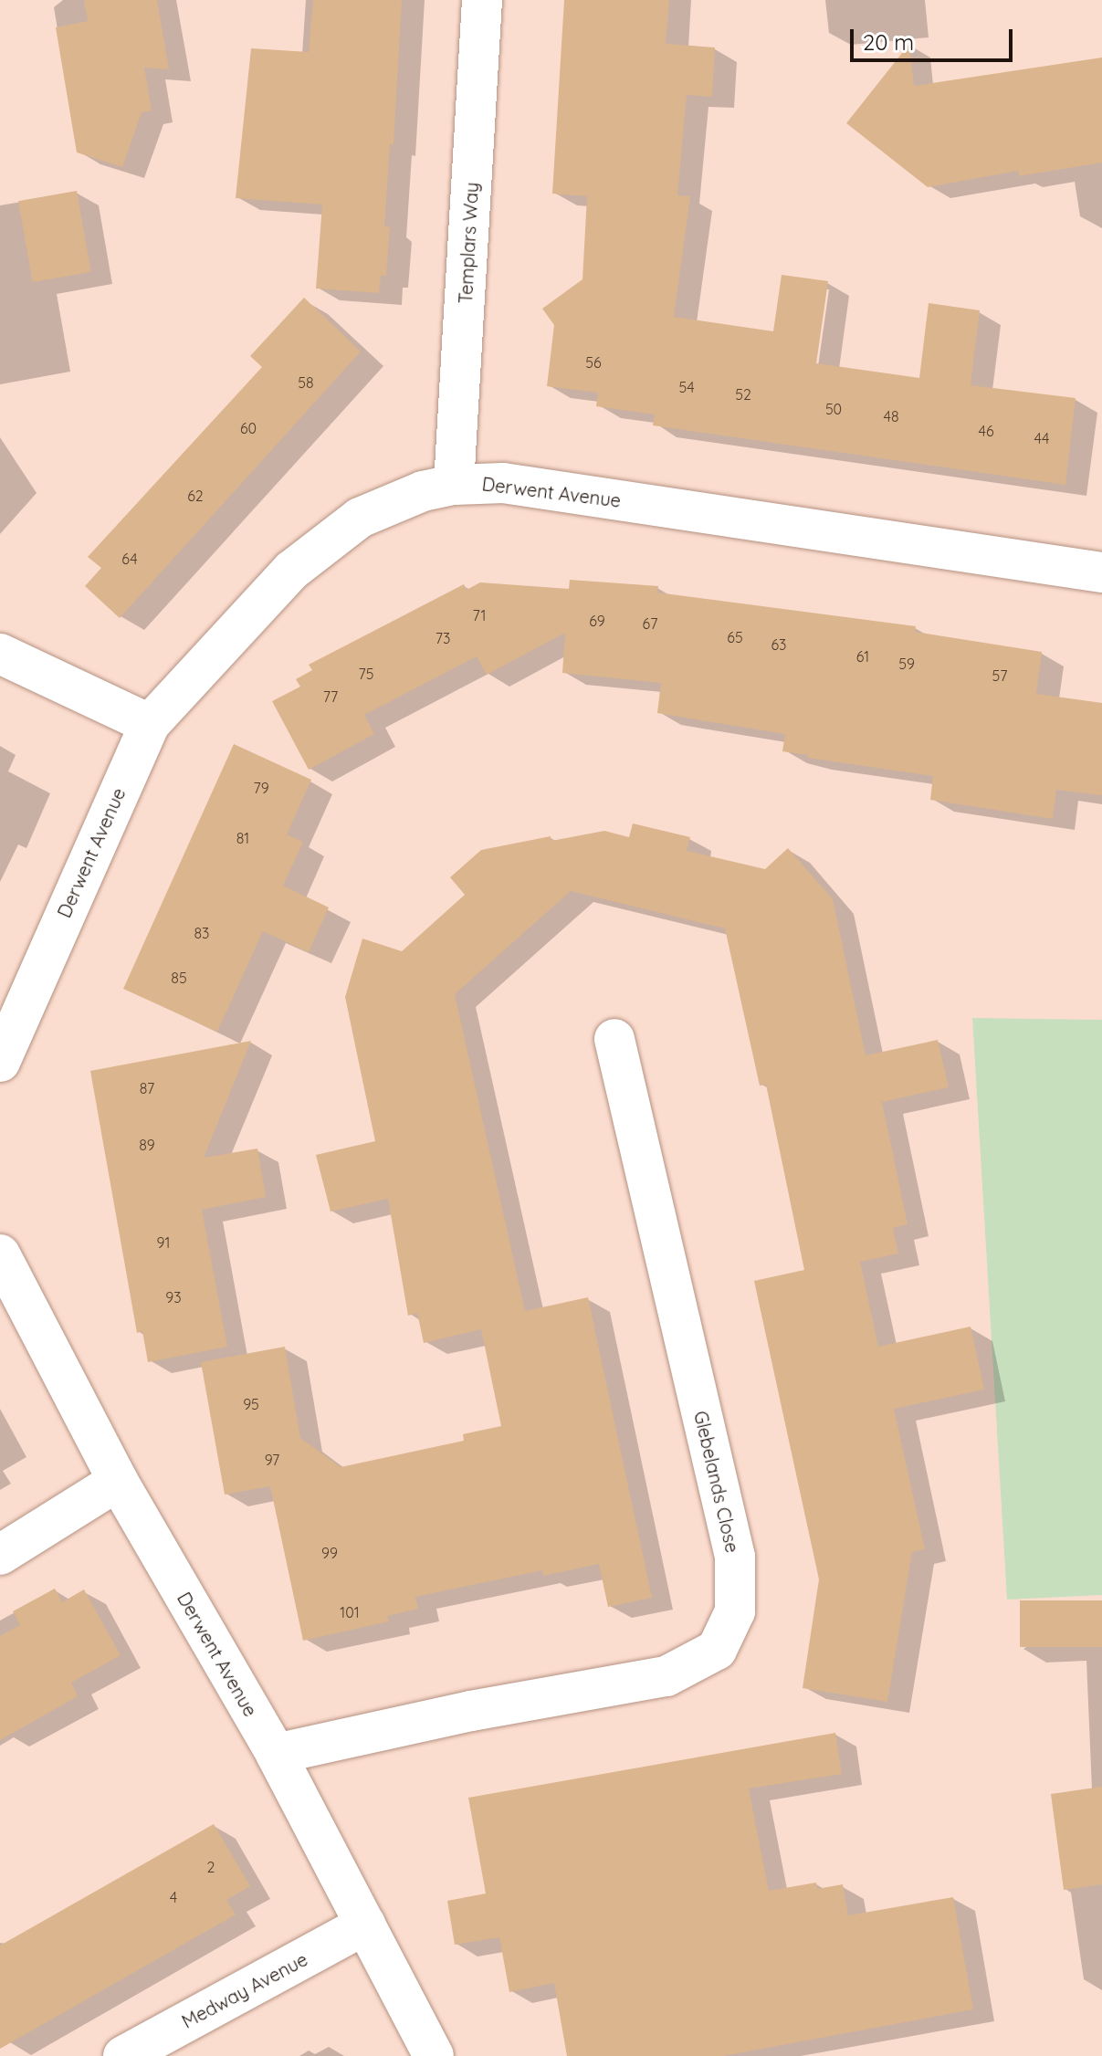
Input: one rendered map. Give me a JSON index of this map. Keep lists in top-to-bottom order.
{
  "streets": {
    "street": [
      "Templars Way",
      "Derwent Avenue",
      "Glebelands Close",
      "Medway Avenue"
    ]
  },
  "crossings": [
    ["Templars Way", "Derwent Avenue"],
    ["Derwent Avenue", "Glebelands Close"],
    ["Derwent Avenue", "Medway Avenue"]
  ],
  "house_numbers": [
    "56",
    "58",
    "54",
    "52",
    "50",
    "48",
    "60",
    "46",
    "44",
    "62",
    "64",
    "71",
    "69",
    "67",
    "65",
    "73",
    "63",
    "61",
    "59",
    "75",
    "57",
    "77",
    "79",
    "81",
    "83",
    "85",
    "87",
    "89",
    "91",
    "93",
    "95",
    "97",
    "99",
    "101",
    "2",
    "4"
  ],
  "scale_bar": "20 m"
}
